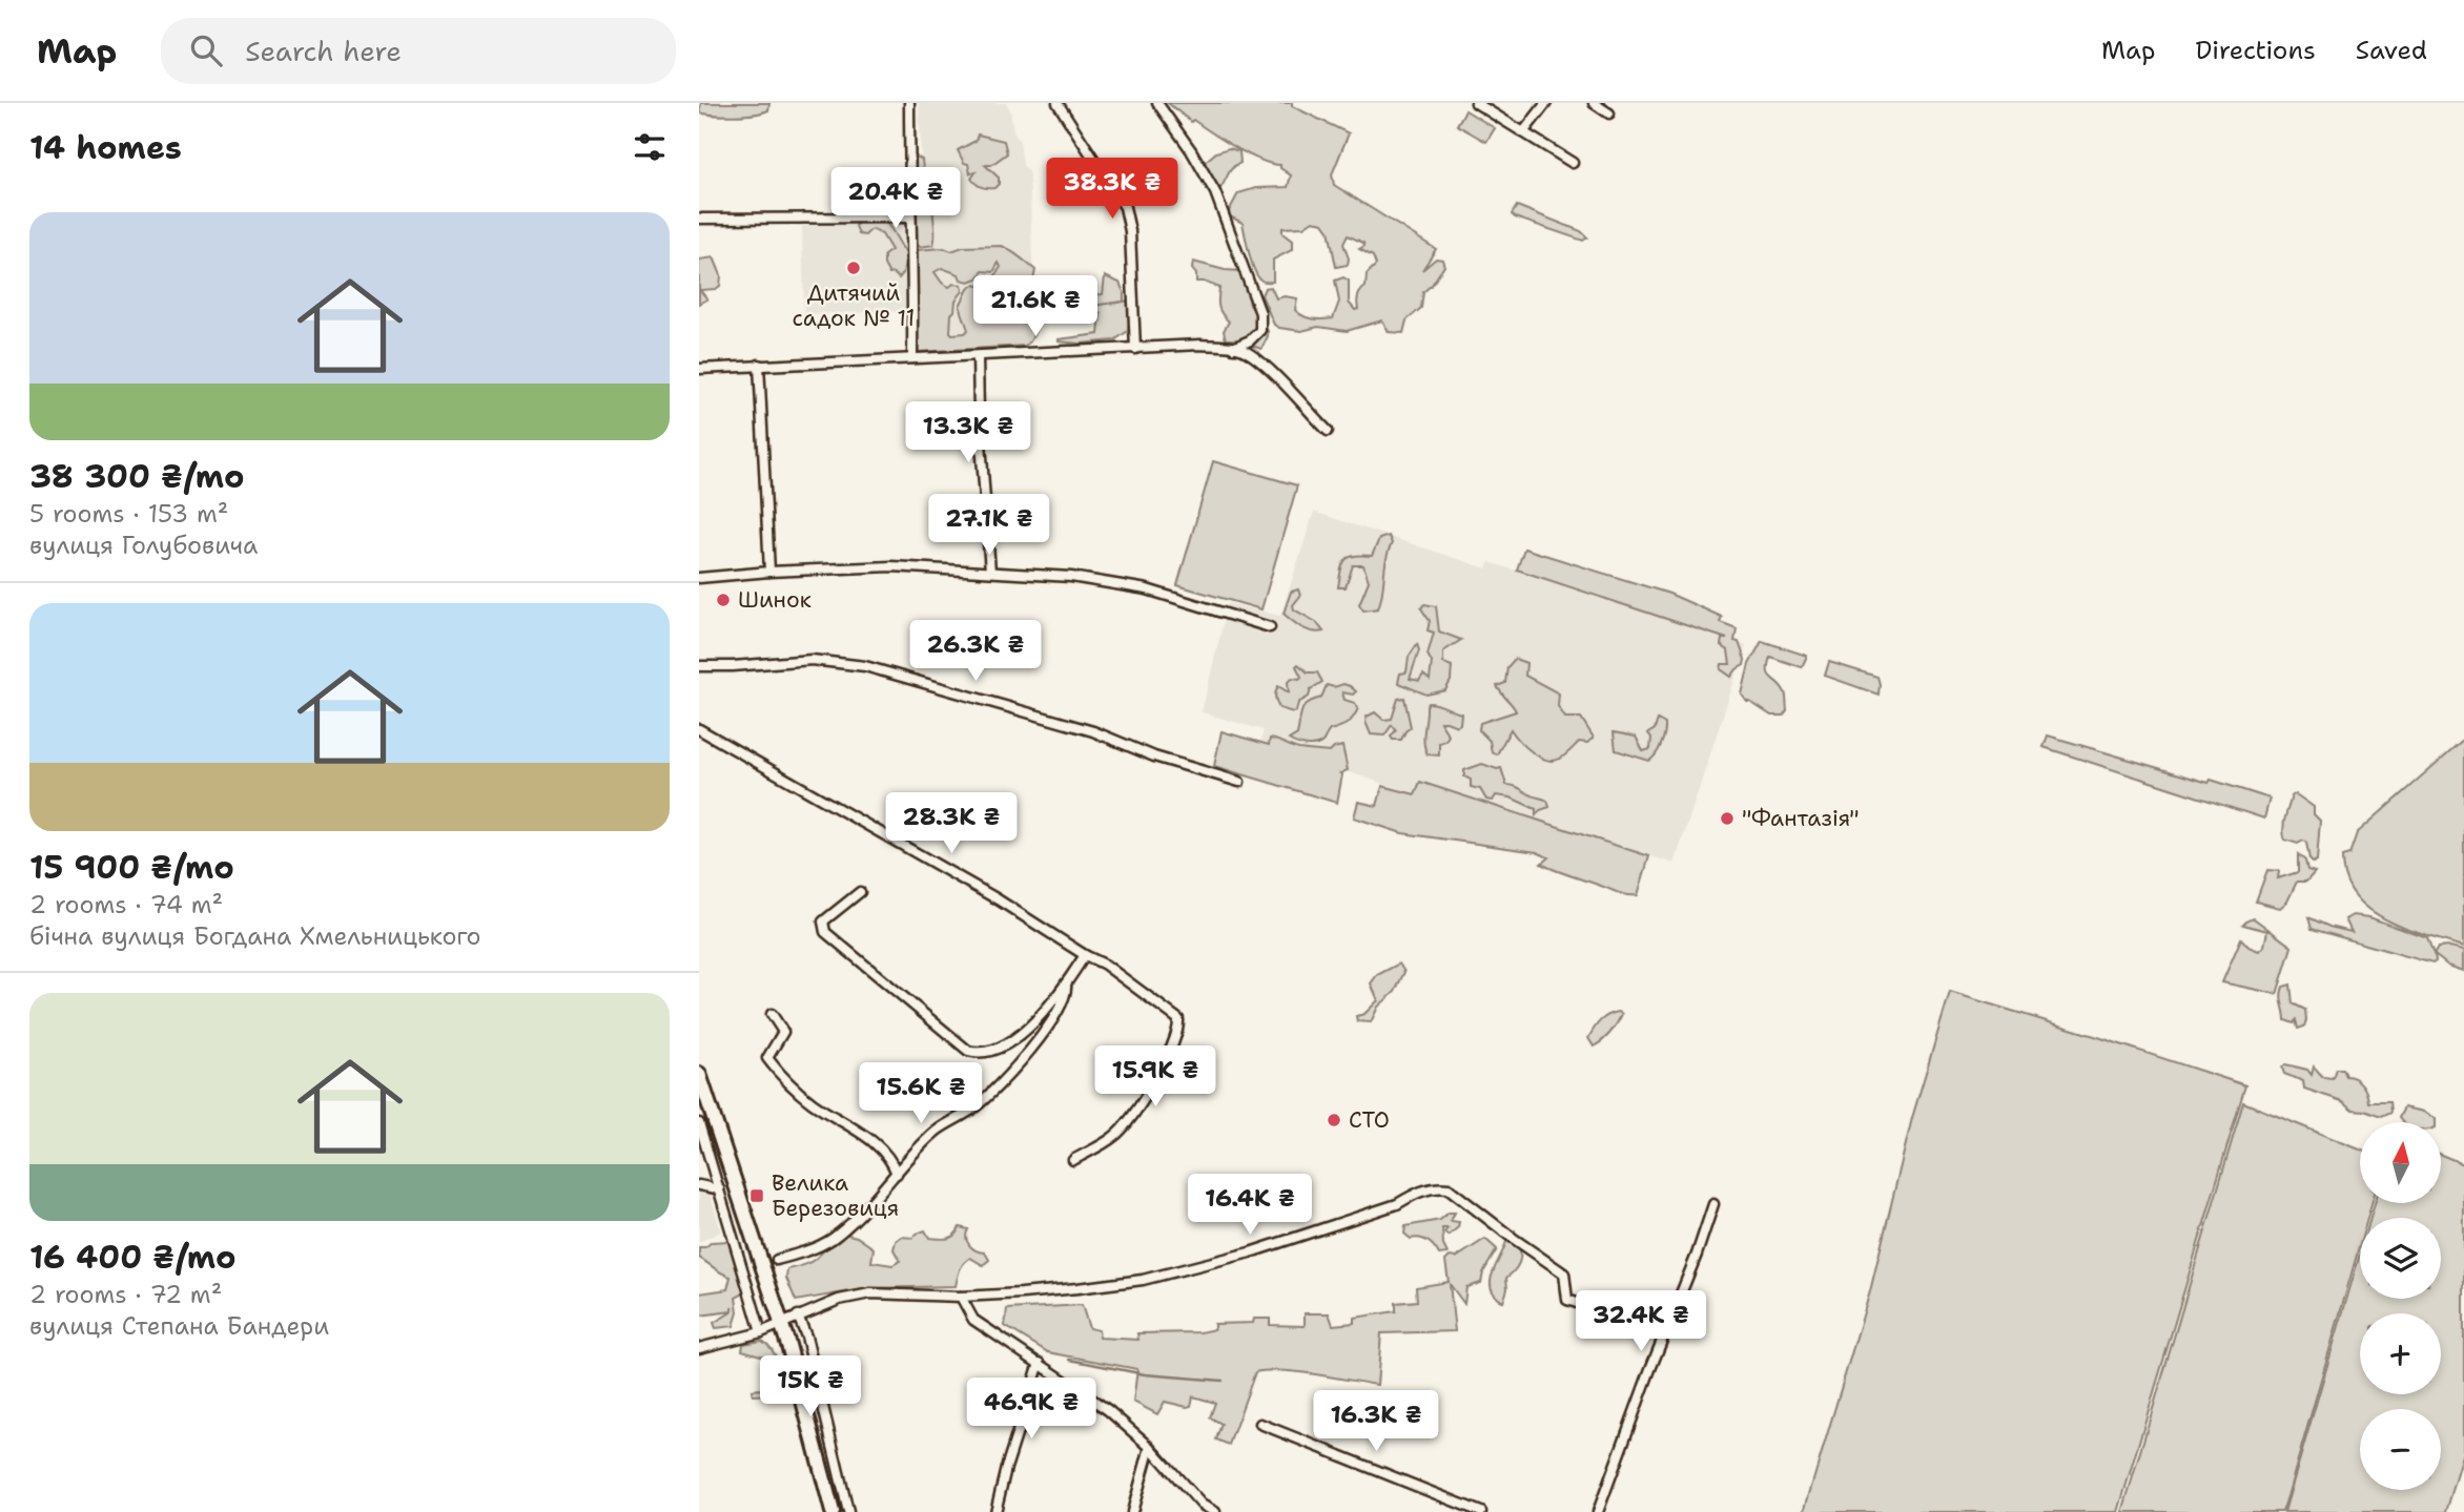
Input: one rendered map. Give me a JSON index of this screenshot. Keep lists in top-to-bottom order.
{
  "places": {
    "other": [
      "Дитячий садок № 11",
      "Шинок",
      "\"Фантазія\"",
      "СТО"
    ],
    "transit": ["Велика Березовиця"]
  },
  "north": "top",
  "page": {
    "header": "Map",
    "search": "Search here",
    "nav": ["Map", "Directions", "Saved"],
    "heading": "14 homes",
    "price": [
      "38.3K ₴",
      "20.4K ₴",
      "21.6K ₴",
      "13.3K ₴",
      "27.1K ₴",
      "26.3K ₴",
      "28.3K ₴",
      "15.9K ₴",
      "15.6K ₴",
      "16.4K ₴",
      "32.4K ₴",
      "15K ₴",
      "46.9K ₴",
      "16.3K ₴"
    ],
    "list": [
      {
        "name": "38 300 ₴/mo",
        "note": "5 rooms · 153 m² · вулиця Голубовича"
      },
      {
        "name": "15 900 ₴/mo",
        "note": "2 rooms · 74 m² · бічна вулиця Богдана Хмельницького"
      },
      {
        "name": "16 400 ₴/mo",
        "note": "2 rooms · 72 m² · вулиця Степана Бандери"
      }
    ],
    "map_buttons": ["+", "−"]
  }
}
